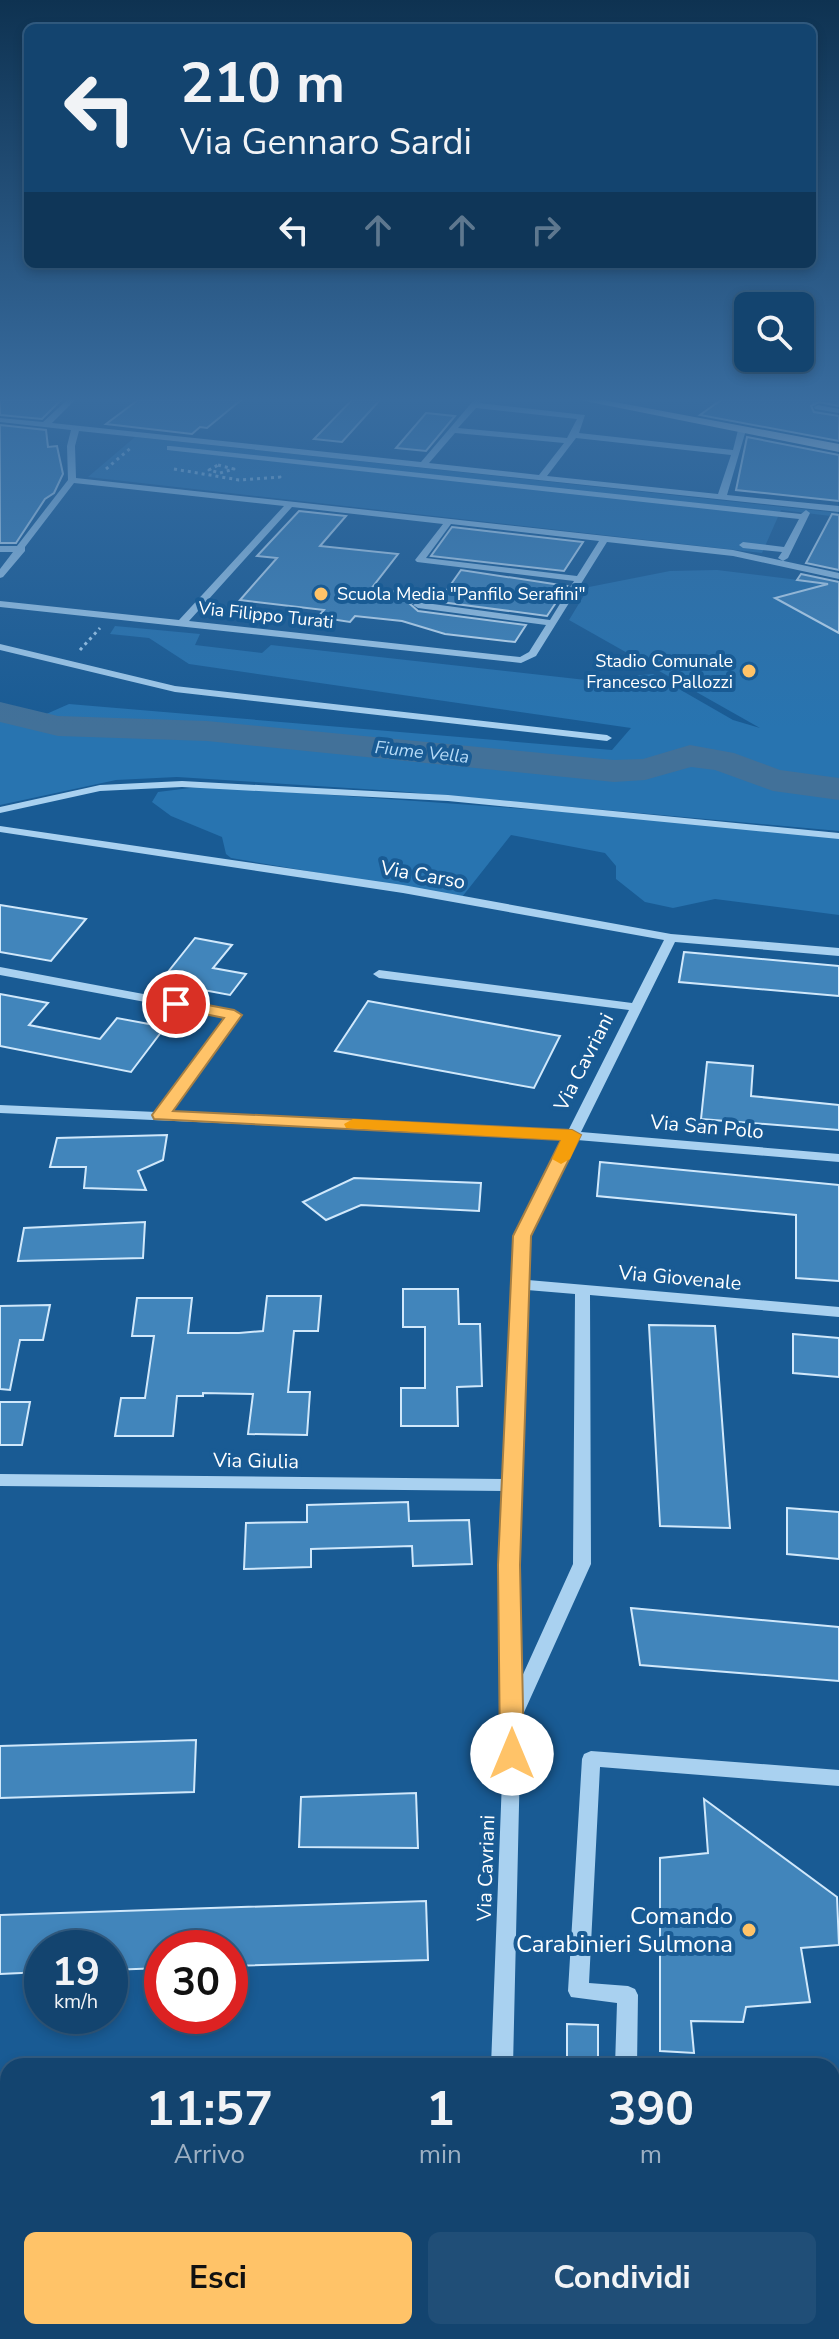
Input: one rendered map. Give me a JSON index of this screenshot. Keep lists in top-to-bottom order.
{
  "streets": {
    "street": [
      "Via Filippo Turati",
      "Via Carso",
      "Via Cavriani",
      "Via San Polo",
      "Via Giovenale",
      "Via Giulia"
    ]
  },
  "crossings": [
    ["Via Carso", "Via Cavriani"],
    ["Via Cavriani", "Via San Polo"],
    ["Via Cavriani", "Via Giovenale"],
    ["Via Cavriani", "Via Giulia"]
  ],
  "water": ["Fiume Vella"],
  "places": ["Scuola Media \"Panfilo Serafini\"", "Stadio Comunale Francesco Pallozzi", "Comando Carabinieri Sulmona"],
  "page": {
    "turn": ["210 m", "Via Gennaro Sardi"],
    "speed": "19 km/h",
    "limit": "30",
    "eta": [
      "11:57",
      "Arrivo",
      "1",
      "min",
      "390",
      "m"
    ],
    "buttons": ["Esci", "Condividi"]
  }
}
